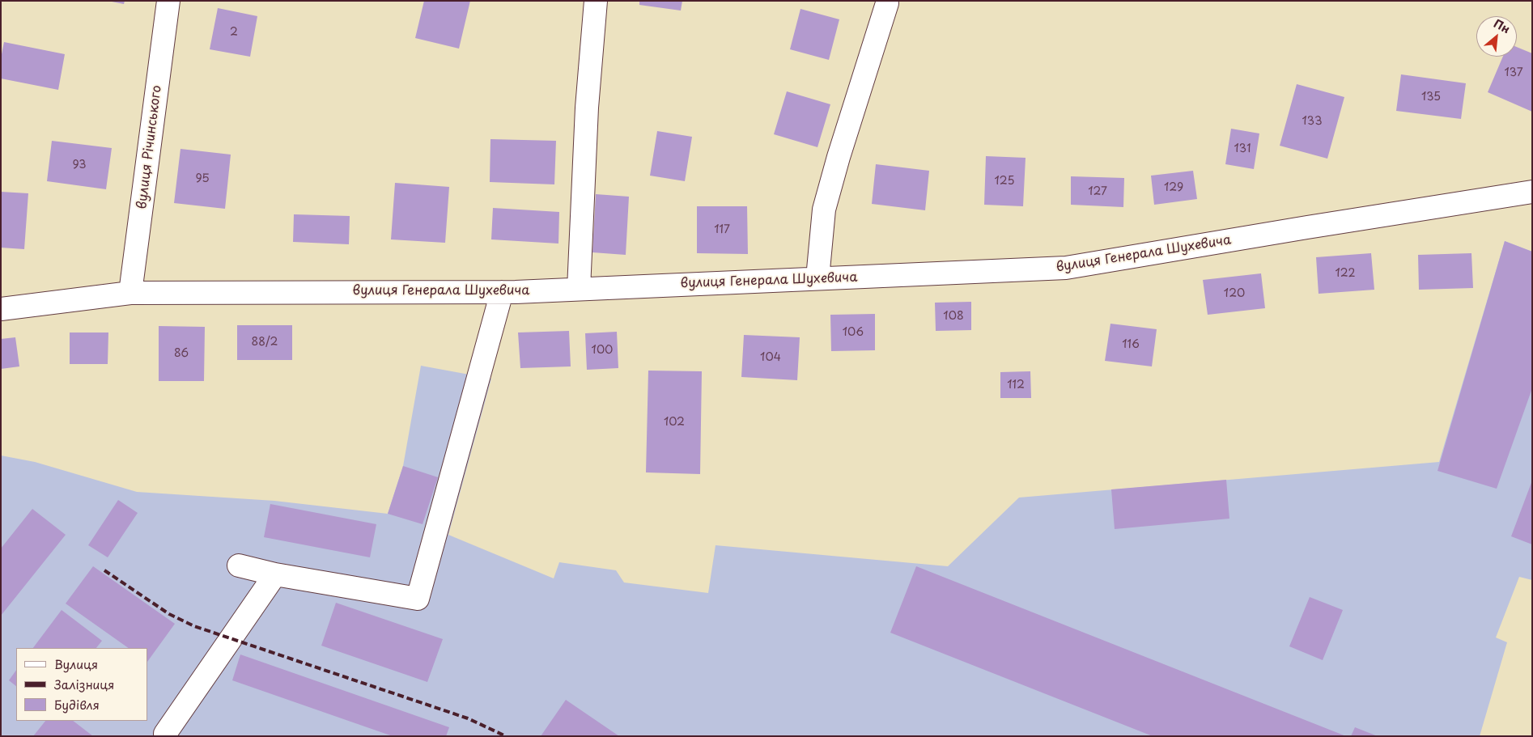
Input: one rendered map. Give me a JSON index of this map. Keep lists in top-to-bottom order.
{
  "streets": {
    "street": ["вулиця Річинського", "вулиця Генерала Шухевича"]
  },
  "crossings": [
    ["вулиця Річинського", "вулиця Генерала Шухевича"]
  ],
  "house_numbers": [
    "2",
    "137",
    "135",
    "133",
    "131",
    "93",
    "95",
    "125",
    "129",
    "127",
    "117",
    "122",
    "120",
    "108",
    "106",
    "88/2",
    "116",
    "100",
    "86",
    "104",
    "112",
    "102"
  ],
  "legend": ["Вулиця", "Залізниця", "Будівля"],
  "north": "top right"
}
